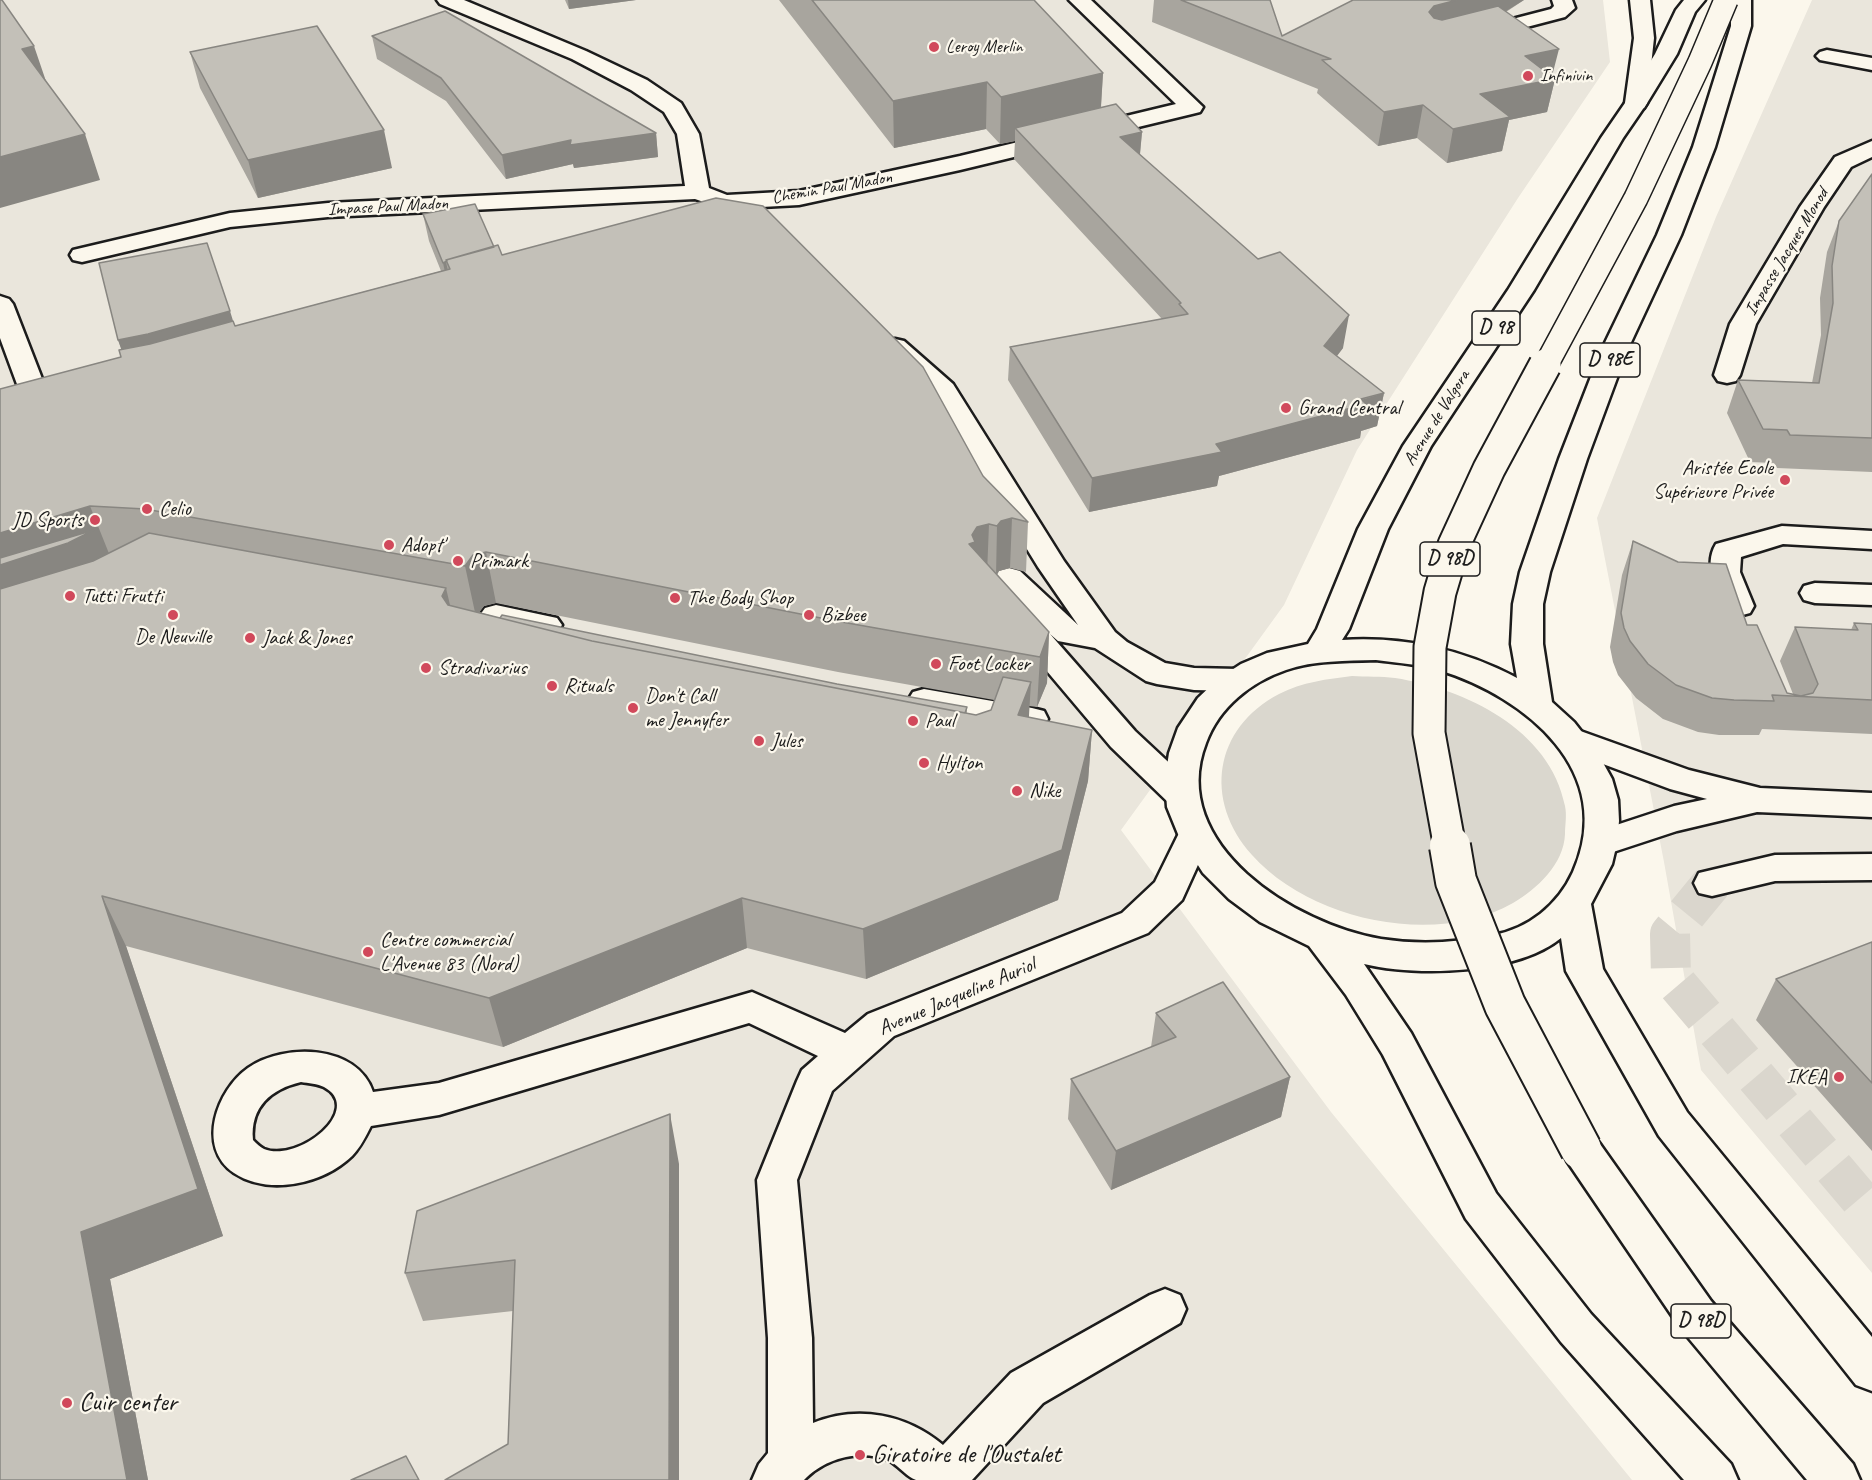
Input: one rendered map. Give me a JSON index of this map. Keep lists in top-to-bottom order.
{
  "streets": {
    "main road": [
      "Chemin Paul Madon",
      "Impase Paul Madon",
      "Impasse Jacques Monod",
      "D 98",
      "D 98E",
      "Avenue de Valgora",
      "D 98D",
      "Avenue Jacqueline Auriol"
    ]
  },
  "crossings": [
    ["Chemin Paul Madon", "Impase Paul Madon"]
  ],
  "places": [
    "Leroy Merlin",
    "Infinivin",
    "Grand Central",
    "Aristée Ecole Supérieure Privée",
    "Celio",
    "JD Sports",
    "Adopt'",
    "Primark",
    "Tutti Frutti",
    "The Body Shop",
    "De Neuville",
    "Bizbee",
    "Jack & Jones",
    "Foot Locker",
    "Stradivarius",
    "Rituals",
    "Don't Call me Jennyfer",
    "Paul",
    "Jules",
    "Hylton",
    "Nike",
    "Centre commercial L'Avenue 83 (Nord)",
    "IKEA",
    "Cuir center",
    "Giratoire de l'Oustalet"
  ]
}
